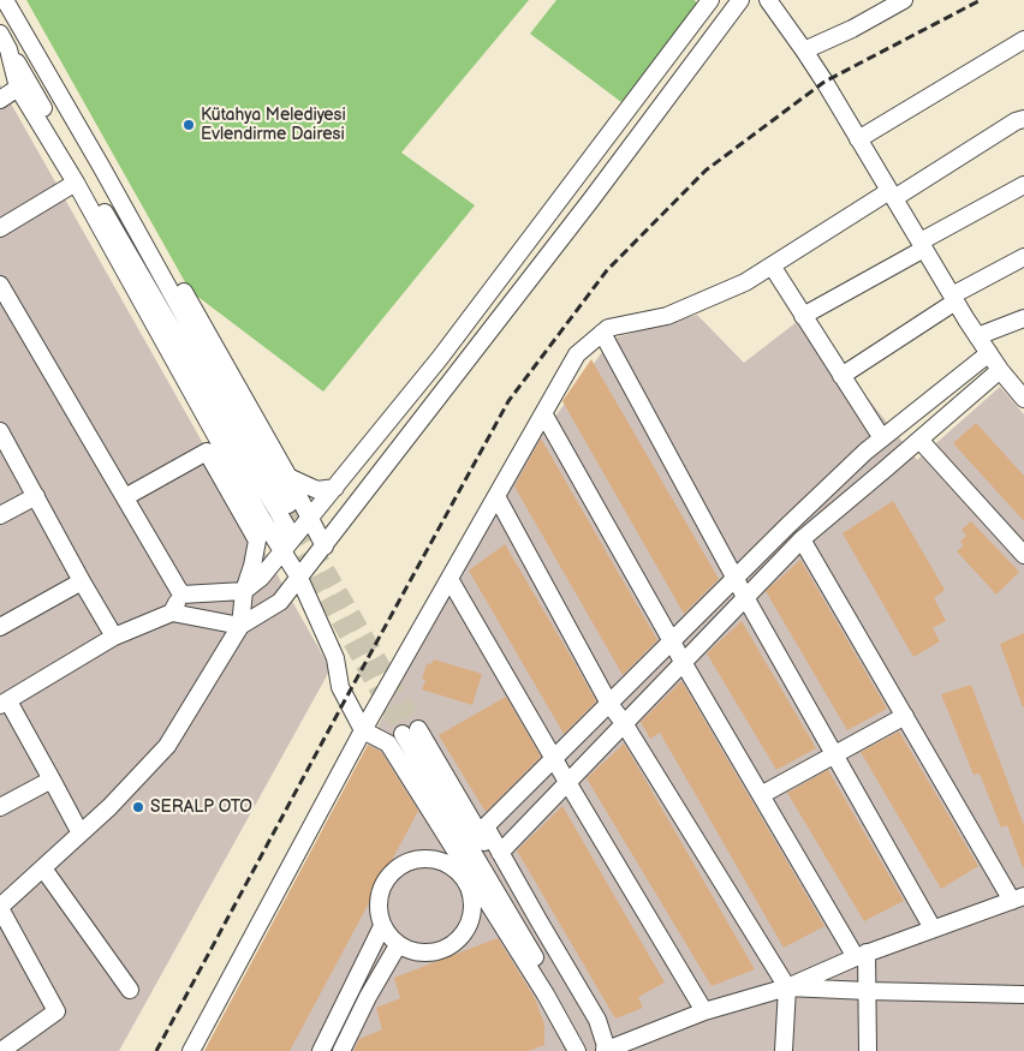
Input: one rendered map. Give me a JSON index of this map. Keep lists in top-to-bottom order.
{
  "places": ["Kütahya Melediyesi Evlendirme Dairesi", "SERALP OTO"]
}
